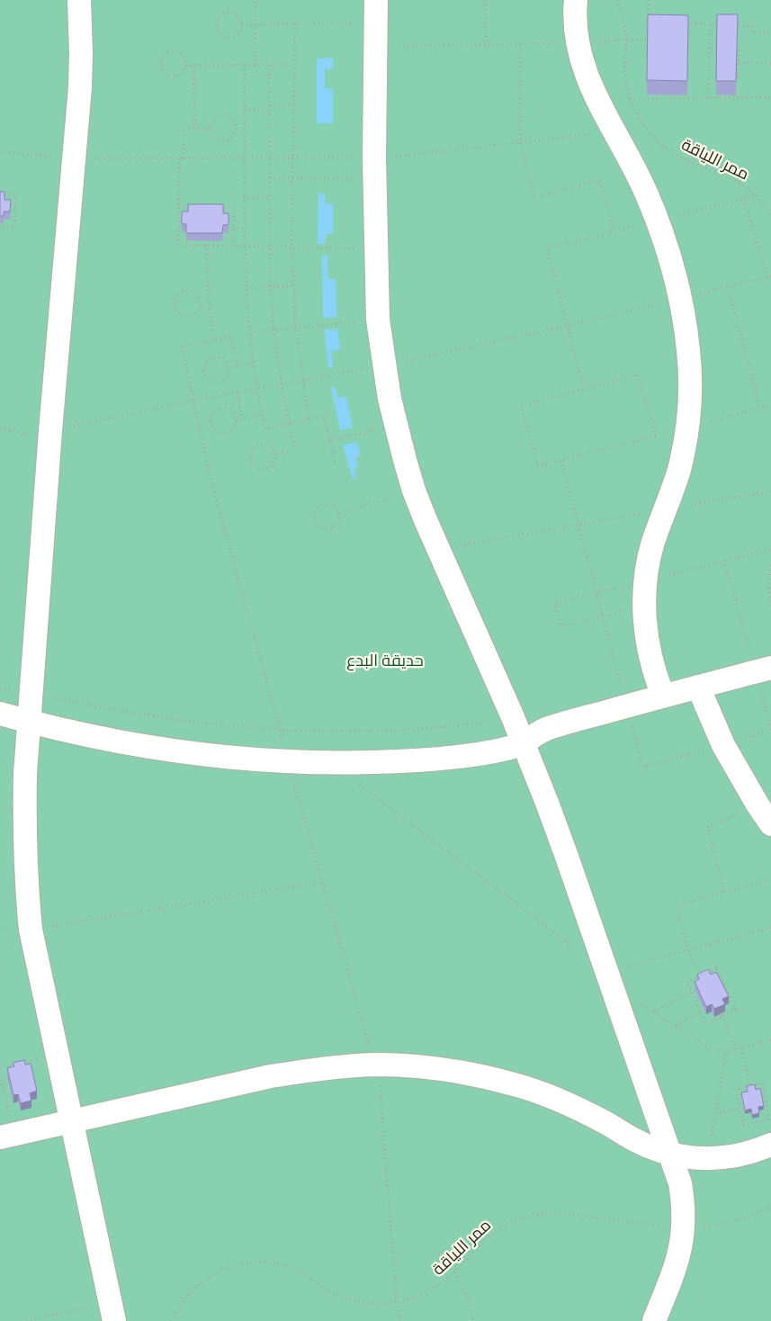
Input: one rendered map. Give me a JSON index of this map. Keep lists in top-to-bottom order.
{
  "streets": {
    "path": ["ممر اللياقة"]
  },
  "parks": ["حديقة البدع"]
}
